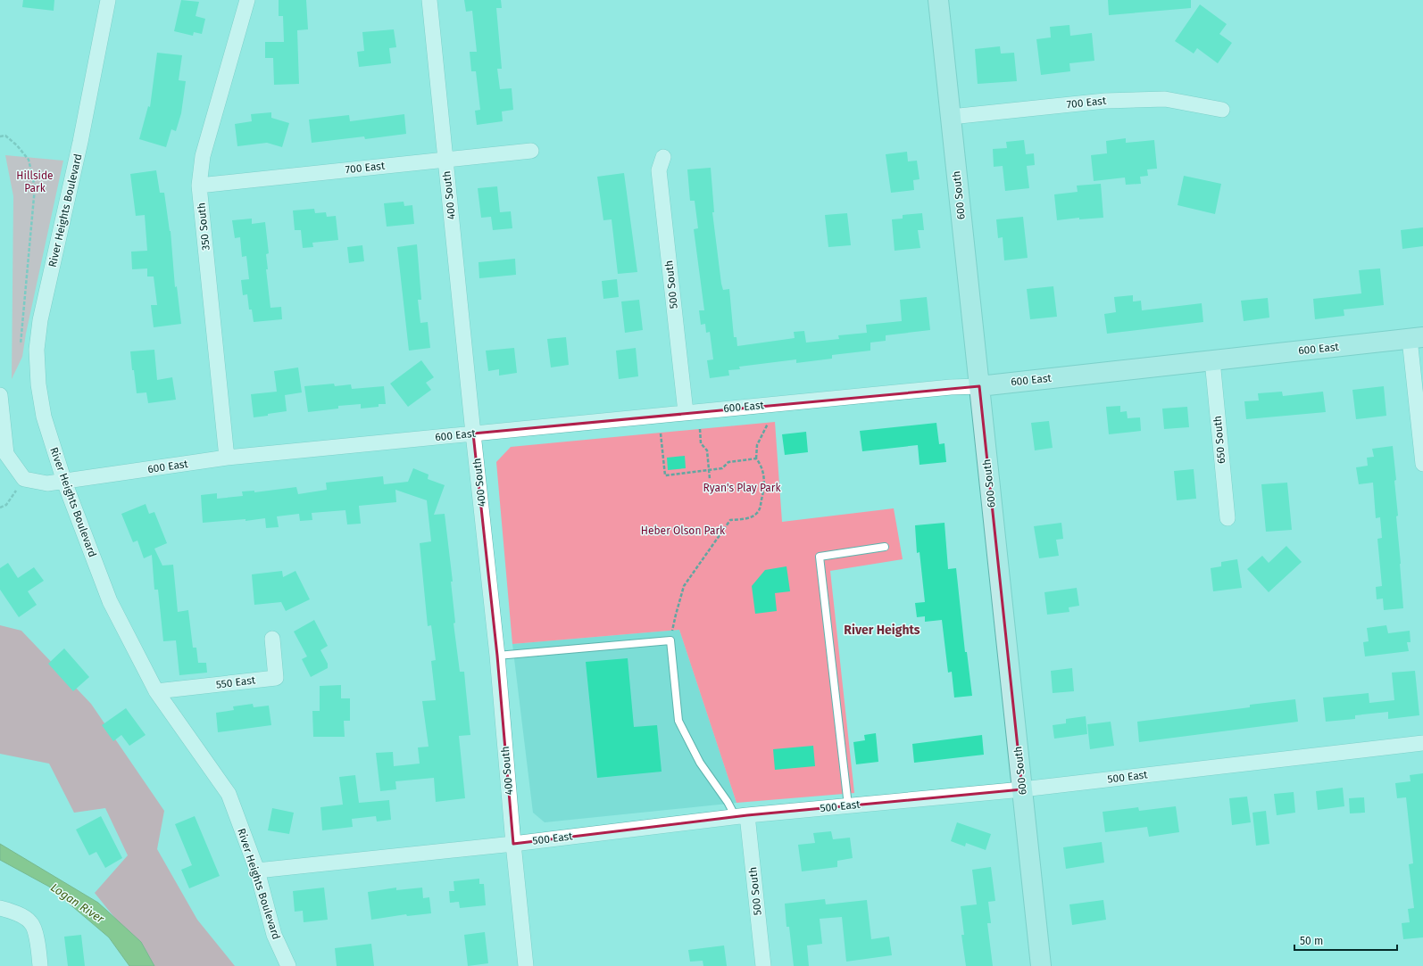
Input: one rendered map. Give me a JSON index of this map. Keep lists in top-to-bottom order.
{
  "streets": {
    "street": [
      "700 East",
      "400 South",
      "600 South",
      "River Heights Boulevard",
      "350 South",
      "500 South",
      "600 East",
      "650 South",
      "550 East",
      "500 East"
    ]
  },
  "crossings": [
    ["700 East", "400 South"],
    ["700 East", "600 South"],
    ["700 East", "350 South"],
    ["400 South", "600 East"],
    ["400 South", "500 East"],
    ["600 South", "600 East"],
    ["600 South", "500 East"],
    ["River Heights Boulevard", "600 East"],
    ["River Heights Boulevard", "550 East"],
    ["River Heights Boulevard", "500 East"],
    ["350 South", "600 East"],
    ["500 South", "600 East"],
    ["500 South", "500 East"],
    ["600 East", "650 South"]
  ],
  "districts": ["River Heights"],
  "water": ["Logan River"],
  "parks": ["Hillside Park", "Ryan's Play Park", "Heber Olson Park"],
  "scale_bar": "50 m"
}
